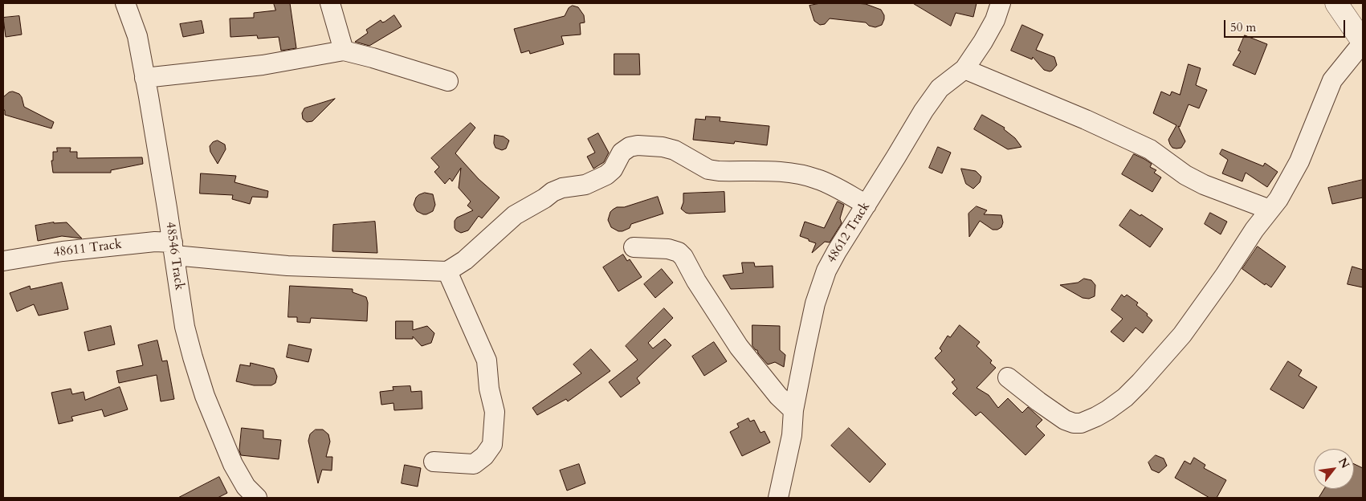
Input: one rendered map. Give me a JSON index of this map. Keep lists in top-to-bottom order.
{
  "streets": {
    "street": ["48612 Track", "48611 Track", "48546 Track"]
  },
  "crossings": [
    ["48611 Track", "48546 Track"]
  ],
  "scale_bar": "50 m",
  "north": "top right"
}
